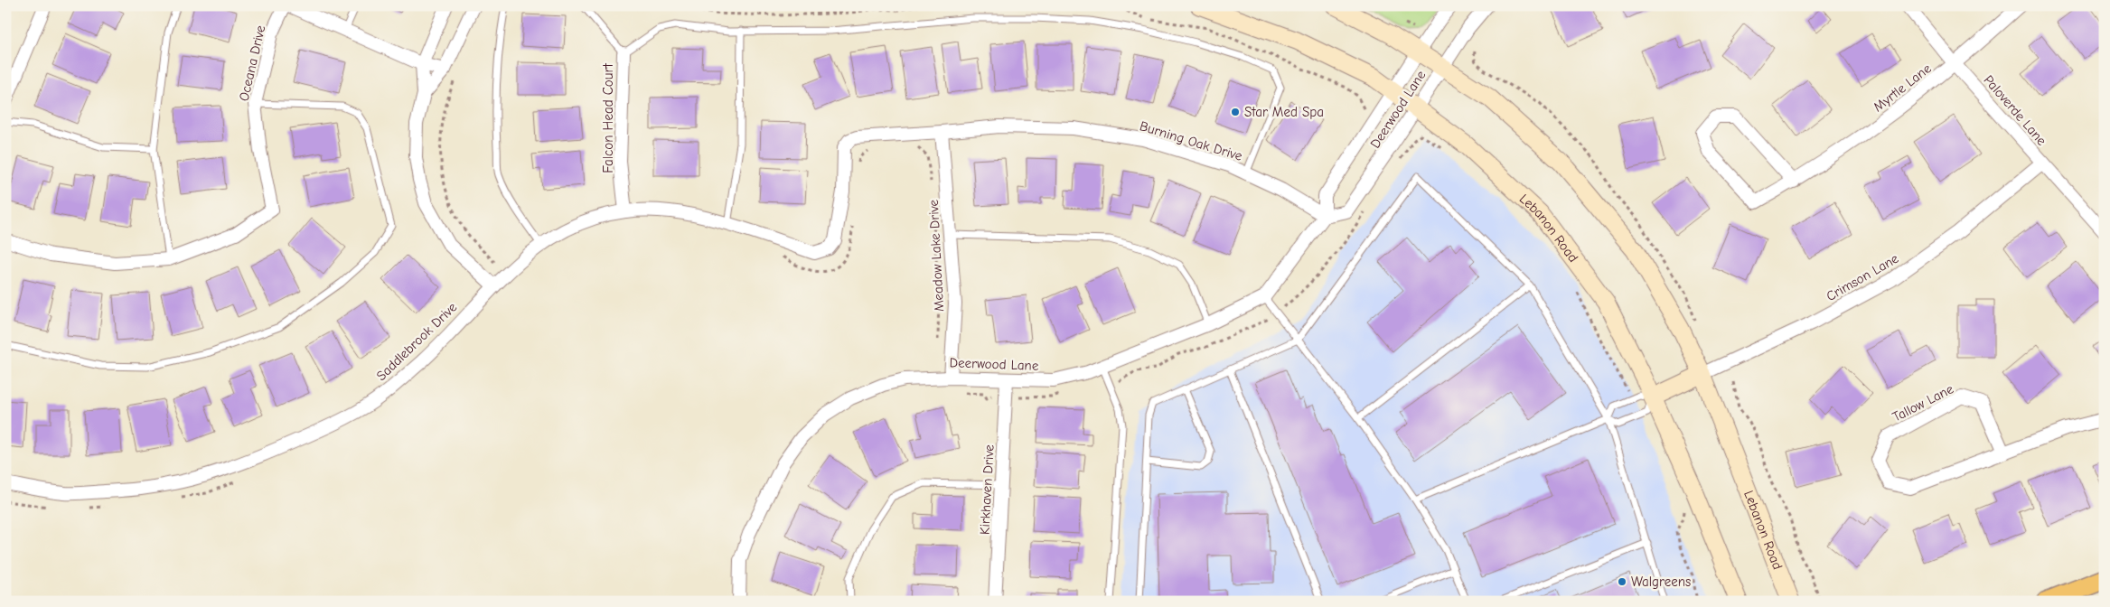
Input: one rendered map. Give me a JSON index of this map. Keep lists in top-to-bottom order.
{
  "streets": {
    "main road": ["Lebanon Road"],
    "street": [
      "Oceana Drive",
      "Myrtle Lane",
      "Deerwood Lane",
      "Paloverde Lane",
      "Falcon Head Court",
      "Burning Oak Drive",
      "Meadow Lake Drive",
      "Crimson Lane",
      "Saddlebrook Drive",
      "Tallow Lane",
      "Kirkhaven Drive"
    ]
  },
  "crossings": [
    ["Myrtle Lane", "Paloverde Lane"],
    ["Deerwood Lane", "Burning Oak Drive"],
    ["Deerwood Lane", "Lebanon Road"],
    ["Deerwood Lane", "Meadow Lake Drive"],
    ["Deerwood Lane", "Kirkhaven Drive"],
    ["Paloverde Lane", "Crimson Lane"],
    ["Falcon Head Court", "Saddlebrook Drive"],
    ["Burning Oak Drive", "Meadow Lake Drive"],
    ["Burning Oak Drive", "Saddlebrook Drive"],
    ["Lebanon Road", "Crimson Lane"]
  ],
  "places": ["Star Med Spa", "Walgreens"]
}
